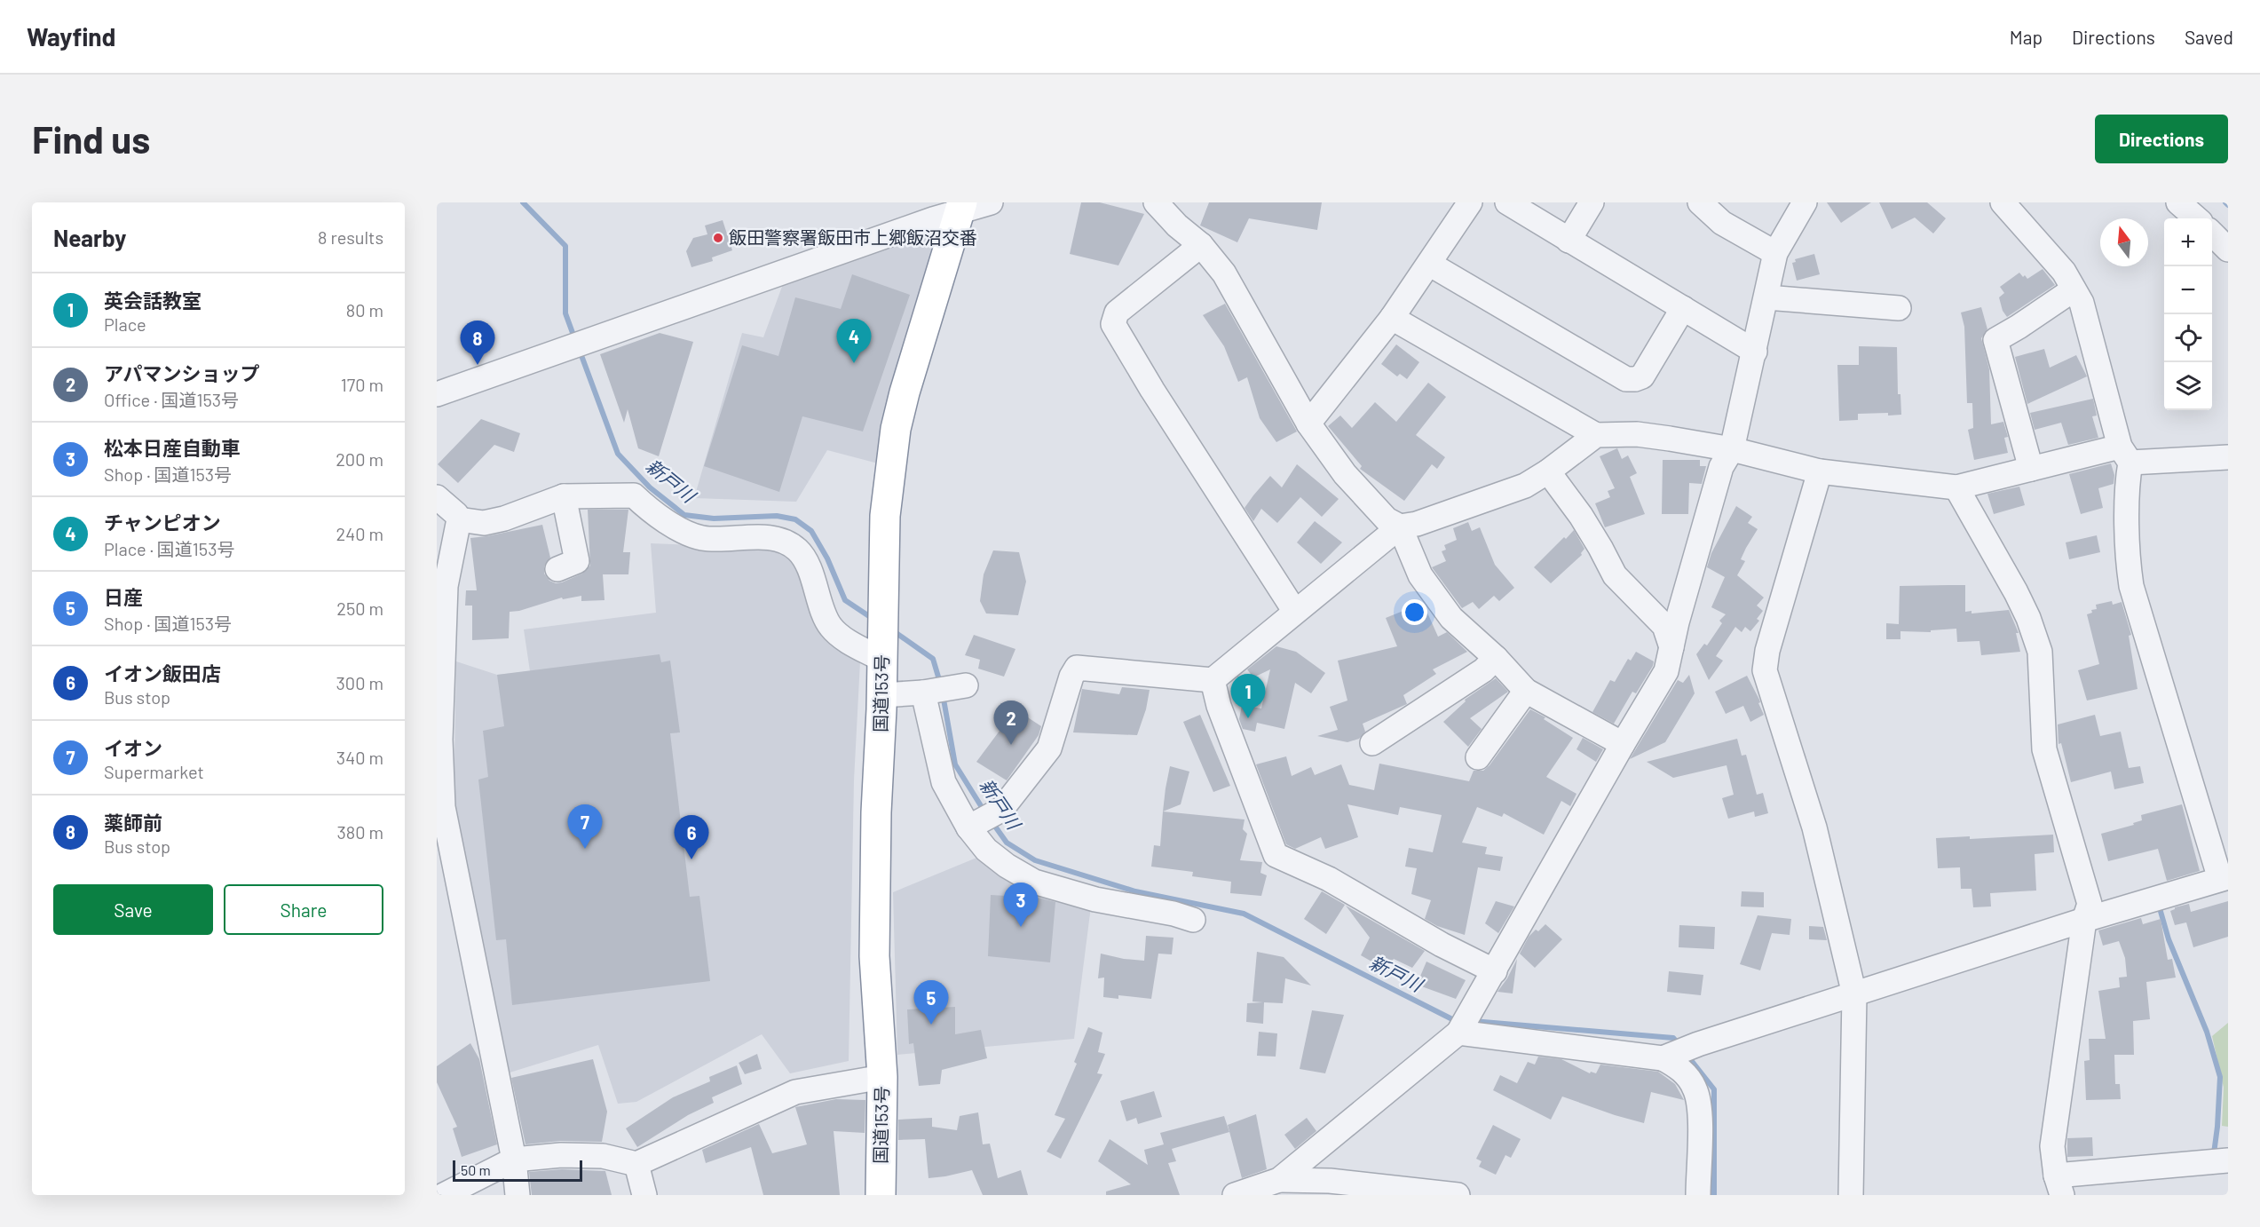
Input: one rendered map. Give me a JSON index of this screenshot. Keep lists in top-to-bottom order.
{
  "streets": {
    "highway": ["国道153号"]
  },
  "water": ["新戸川"],
  "places": ["飯田警察署飯田市上郷飯沼交番"],
  "scale_bar": "50 m",
  "north": "top",
  "page": {
    "header": "Wayfind",
    "nav": ["Map", "Directions", "Saved"],
    "buttons": [
      "Directions",
      ["Save", "Share"]
    ],
    "title": "Find us",
    "heading": ["Nearby", "8 results"],
    "map_buttons": ["+", "−"],
    "list": [
      {
        "mark": "1",
        "name": "英会話教室",
        "note": "Place",
        "value": "80 m"
      },
      {
        "mark": "2",
        "name": "アパマンショップ",
        "note": "Office · 国道153号",
        "value": "170 m"
      },
      {
        "mark": "3",
        "name": "松本日産自動車",
        "note": "Shop · 国道153号",
        "value": "200 m"
      },
      {
        "mark": "4",
        "name": "チャンピオン",
        "note": "Place · 国道153号",
        "value": "240 m"
      },
      {
        "mark": "5",
        "name": "日産",
        "note": "Shop · 国道153号",
        "value": "250 m"
      },
      {
        "mark": "6",
        "name": "イオン飯田店",
        "note": "Bus stop",
        "value": "300 m"
      },
      {
        "mark": "7",
        "name": "イオン",
        "note": "Supermarket",
        "value": "340 m"
      },
      {
        "mark": "8",
        "name": "薬師前",
        "note": "Bus stop",
        "value": "380 m"
      }
    ],
    "pins": [
      "4",
      "8",
      "1",
      "2",
      "7",
      "6",
      "3",
      "5"
    ],
    "scale": "50 m"
  }
}
